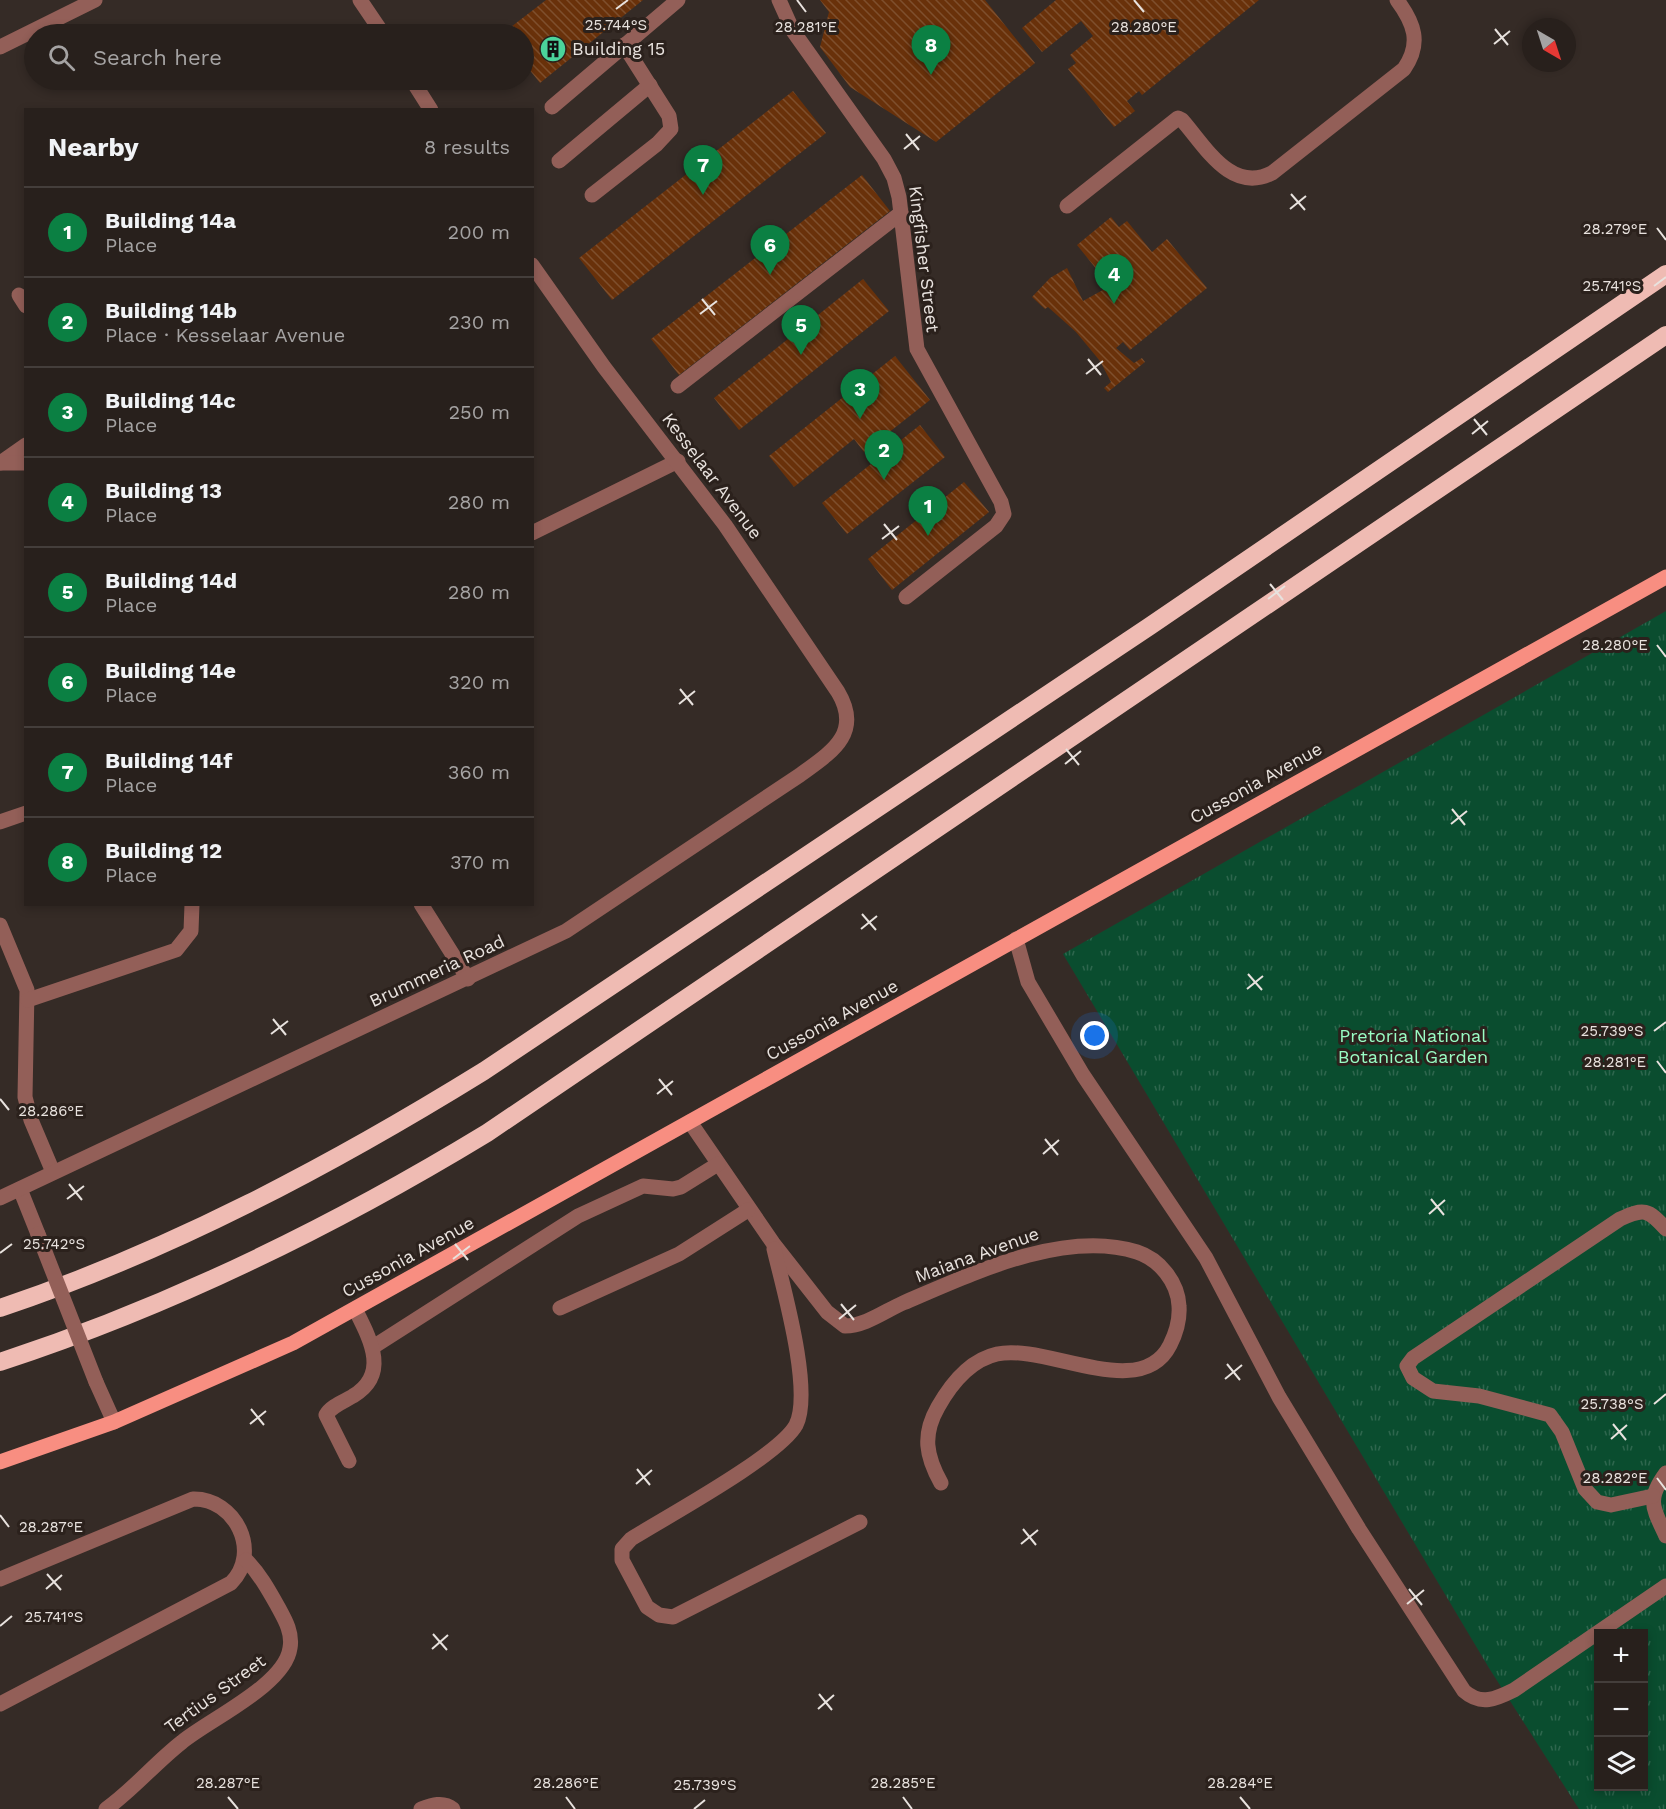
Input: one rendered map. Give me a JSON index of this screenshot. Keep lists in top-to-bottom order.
{
  "streets": {
    "main road": ["Cussonia Avenue"],
    "street": [
      "Kingfisher Street",
      "Kesselaar Avenue",
      "Brummeria Road",
      "Maiana Avenue",
      "Tertius Street"
    ]
  },
  "crossings": [
    ["Kesselaar Avenue", "Brummeria Road"],
    ["Cussonia Avenue", "Maiana Avenue"]
  ],
  "parks": ["Pretoria National Botanical Garden"],
  "places": {
    "building": ["Building 15"]
  },
  "north": "bottom right",
  "page": {
    "search": "Search here",
    "pins": [
      "8",
      "7",
      "6",
      "4",
      "5",
      "3",
      "2",
      "1"
    ],
    "heading": ["Nearby", "8 results"],
    "list": [
      {
        "mark": "1",
        "name": "Building 14a",
        "note": "Place",
        "value": "200 m"
      },
      {
        "mark": "2",
        "name": "Building 14b",
        "note": "Place · Kesselaar Avenue",
        "value": "230 m"
      },
      {
        "mark": "3",
        "name": "Building 14c",
        "note": "Place",
        "value": "250 m"
      },
      {
        "mark": "4",
        "name": "Building 13",
        "note": "Place",
        "value": "280 m"
      },
      {
        "mark": "5",
        "name": "Building 14d",
        "note": "Place",
        "value": "280 m"
      },
      {
        "mark": "6",
        "name": "Building 14e",
        "note": "Place",
        "value": "320 m"
      },
      {
        "mark": "7",
        "name": "Building 14f",
        "note": "Place",
        "value": "360 m"
      },
      {
        "mark": "8",
        "name": "Building 12",
        "note": "Place",
        "value": "370 m"
      }
    ],
    "map_buttons": ["+", "−"]
  },
  "coordinates": [
    "25.744°S",
    "28.281°E",
    "28.280°E",
    "28.279°E",
    "25.741°S",
    "25.739°S",
    "28.286°E",
    "25.742°S",
    "25.738°S",
    "28.282°E",
    "28.287°E",
    "28.285°E",
    "28.284°E"
  ]
}
